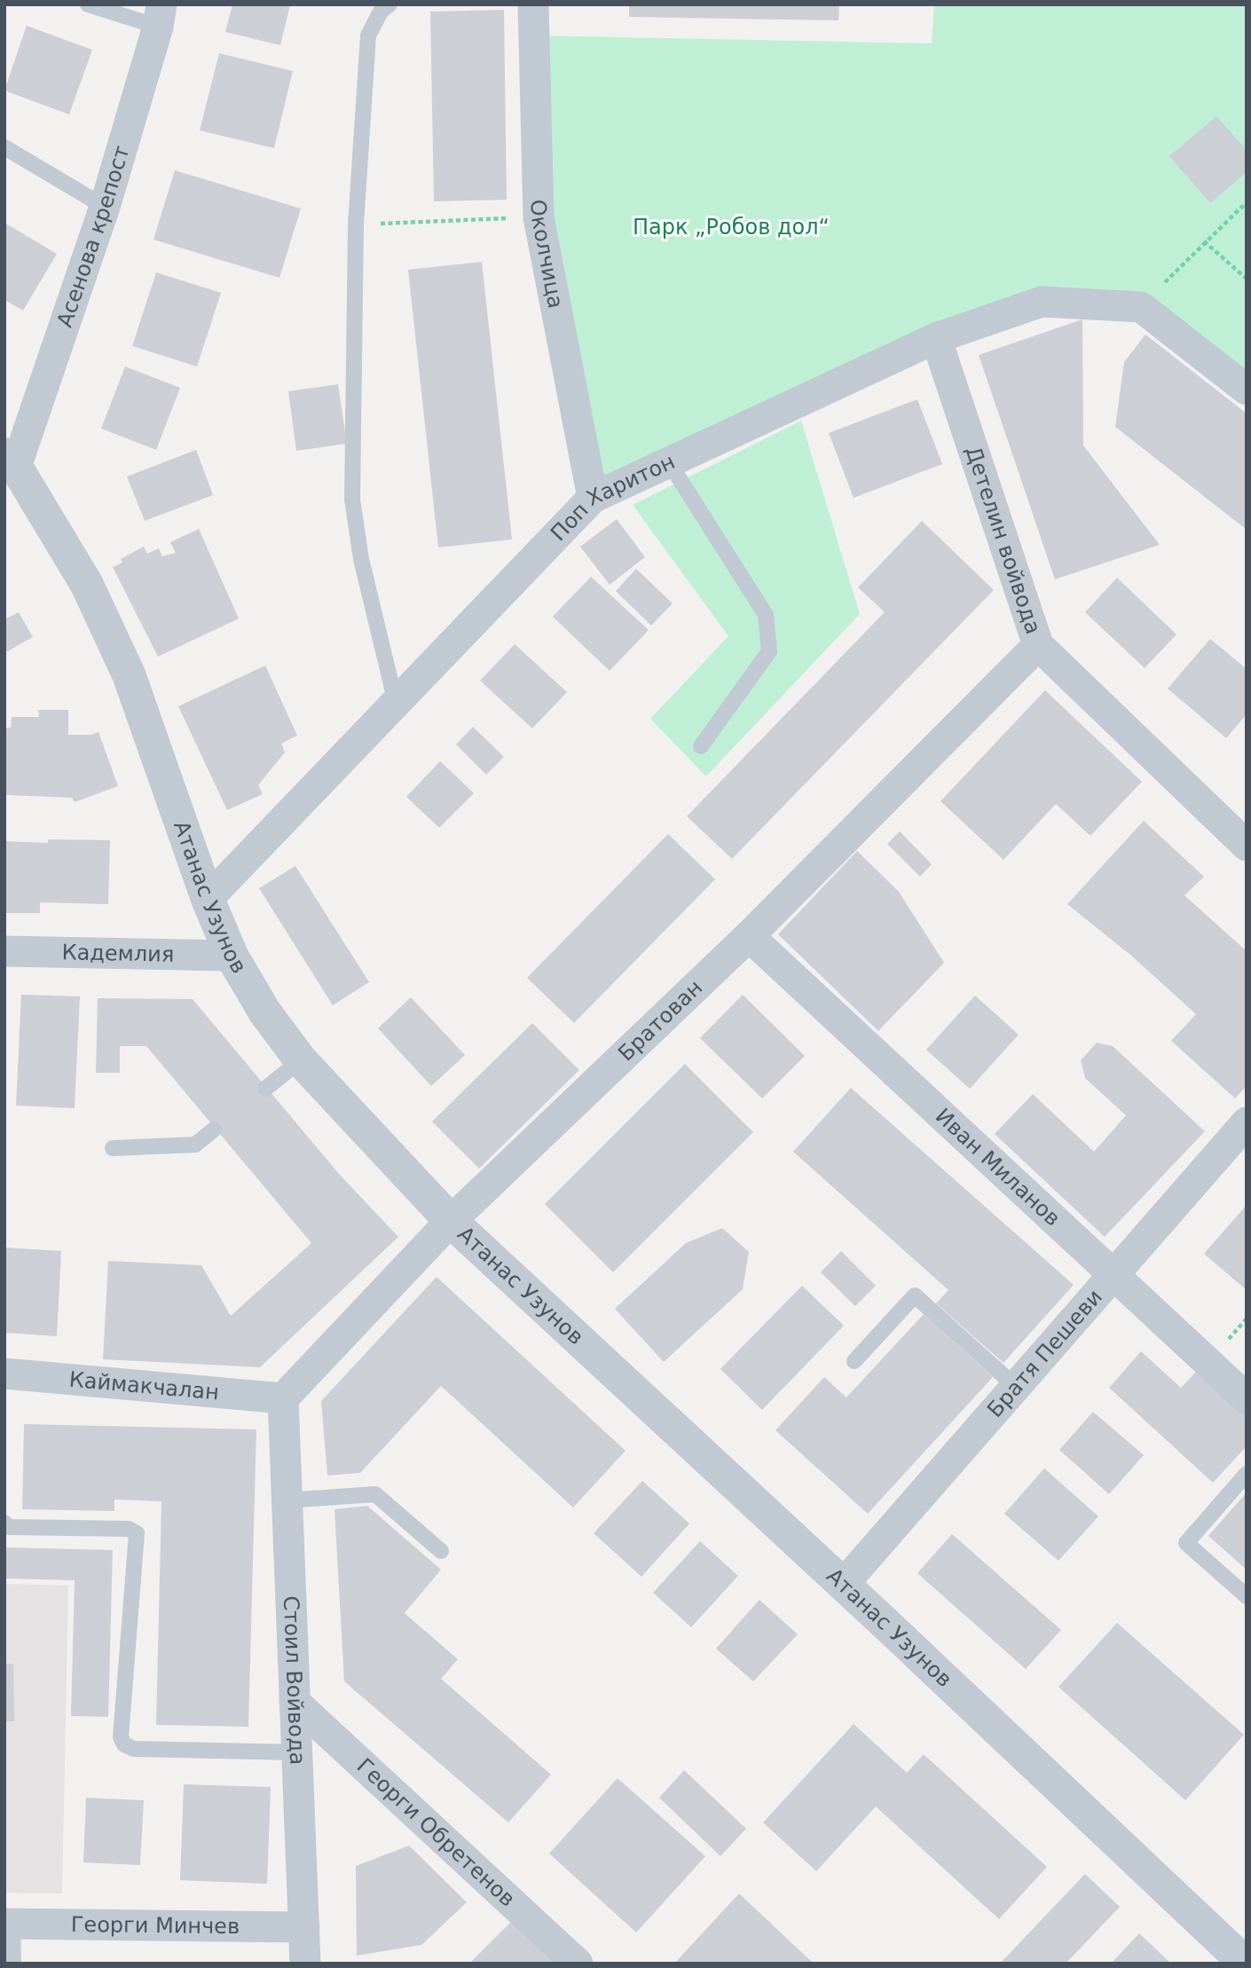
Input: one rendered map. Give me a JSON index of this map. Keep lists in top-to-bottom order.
{
  "streets": {
    "street": [
      "Асенова крепост",
      "Околчица",
      "Поп Харитон",
      "Детелин войвода",
      "Атанас Узунов",
      "Кадемлия",
      "Братован",
      "Иван Миланов",
      "Братя Пешеви",
      "Каймакчалан",
      "Стоил Войвода",
      "Георги Обретенов",
      "Георги Минчев"
    ]
  },
  "crossings": [
    ["Асенова крепост", "Атанас Узунов"],
    ["Околчица", "Поп Харитон"],
    ["Поп Харитон", "Детелин войвода"],
    ["Поп Харитон", "Атанас Узунов"],
    ["Детелин войвода", "Братован"],
    ["Атанас Узунов", "Кадемлия"],
    ["Атанас Узунов", "Братован"],
    ["Атанас Узунов", "Братя Пешеви"],
    ["Братован", "Иван Миланов"],
    ["Братован", "Каймакчалан"],
    ["Братован", "Стоил Войвода"],
    ["Иван Миланов", "Братя Пешеви"],
    ["Каймакчалан", "Стоил Войвода"],
    ["Стоил Войвода", "Георги Обретенов"],
    ["Стоил Войвода", "Георги Минчев"]
  ],
  "parks": ["Парк „Робов дол“"]
}
